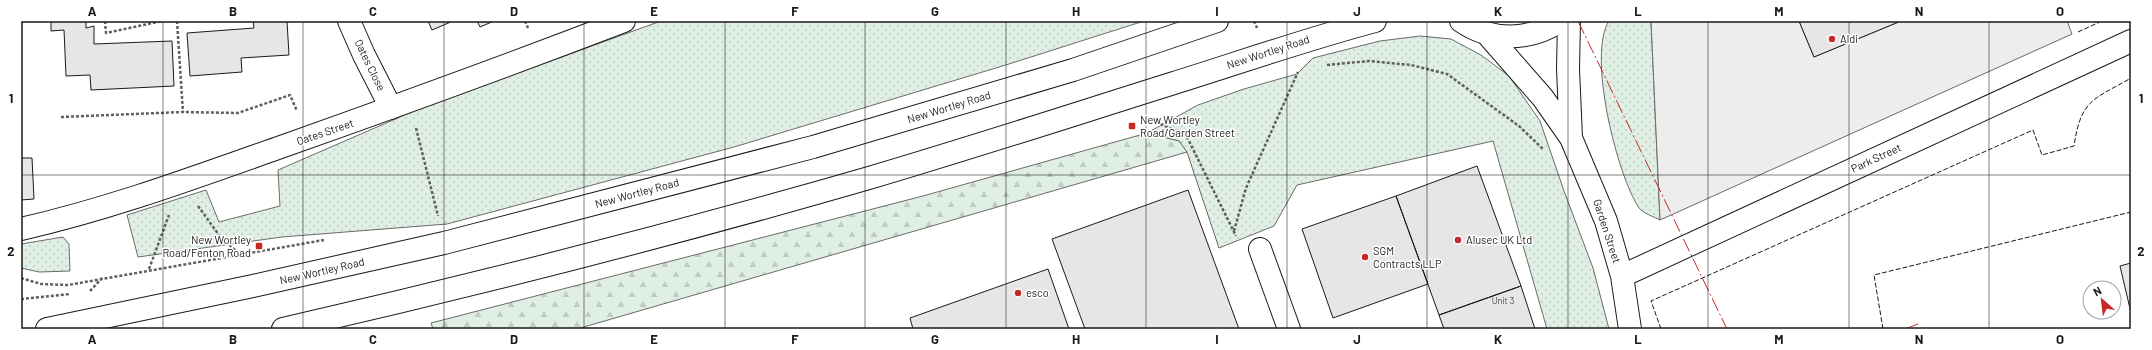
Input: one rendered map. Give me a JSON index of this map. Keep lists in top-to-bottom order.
{
  "streets": {
    "main road": [
      "New Wortley Road",
      "Oates Close",
      "Oates Street",
      "Park Street",
      "Garden Street"
    ]
  },
  "crossings": [
    ["Oates Close", "Oates Street"],
    ["Park Street", "Garden Street"]
  ],
  "places": {
    "other": [
      "Aldi",
      "Alusec UK Ltd",
      "SGM Contracts LLP",
      "esco"
    ],
    "transit": ["New Wortley Road/Garden Street", "New Wortley Road/Fenton Road"]
  },
  "house_numbers": ["Unit 3"],
  "north": "top left",
  "grid": {
    "columns": [
      "A",
      "B",
      "C",
      "D",
      "E",
      "F",
      "G",
      "H",
      "I",
      "J",
      "K",
      "L",
      "M",
      "N",
      "O"
    ],
    "rows": ["1", "2"]
  }
}
